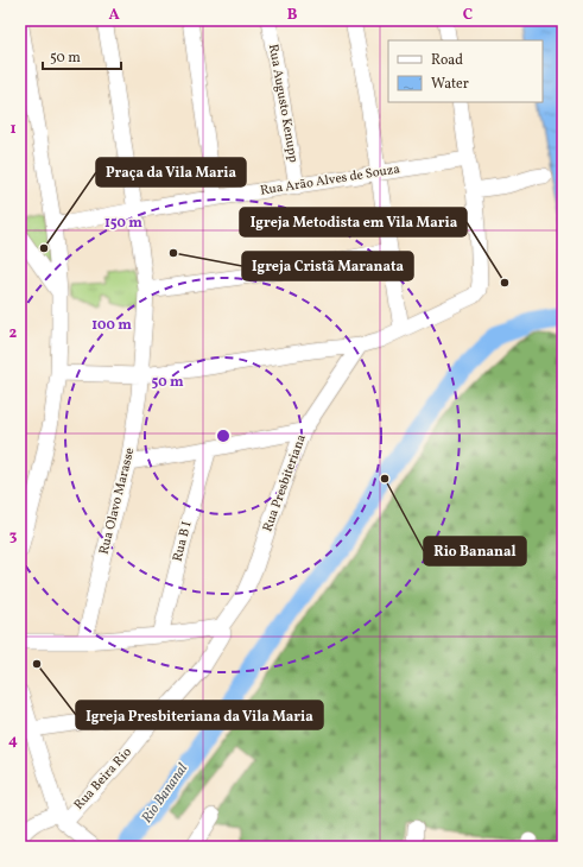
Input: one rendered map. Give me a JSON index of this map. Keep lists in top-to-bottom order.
{
  "streets": {
    "street": [
      "Rua Augusto Kenupp",
      "Rua Arão Alves de Souza",
      "Rua Presbiteriana",
      "Rua Olavo Marasse",
      "Rua B I",
      "Rua Beira Rio"
    ]
  },
  "crossings": [
    ["Rua Augusto Kenupp", "Rua Arão Alves de Souza"],
    ["Rua Arão Alves de Souza", "Rua Olavo Marasse"],
    ["Rua Presbiteriana", "Rua Beira Rio"]
  ],
  "water": ["Rio Bananal"],
  "places": [
    "Praça da Vila Maria",
    "Igreja Cristã Maranata",
    "Igreja Metodista em Vila Maria",
    "Rio Bananal",
    "Igreja Presbiteriana da Vila Maria"
  ],
  "legend": ["Road", "Water"],
  "scale_bar": "50 m",
  "grid": {
    "columns": ["A", "B", "C"],
    "rows": [
      "1",
      "2",
      "3",
      "4"
    ]
  },
  "rings": ["150 m", "100 m", "50 m"]
}
